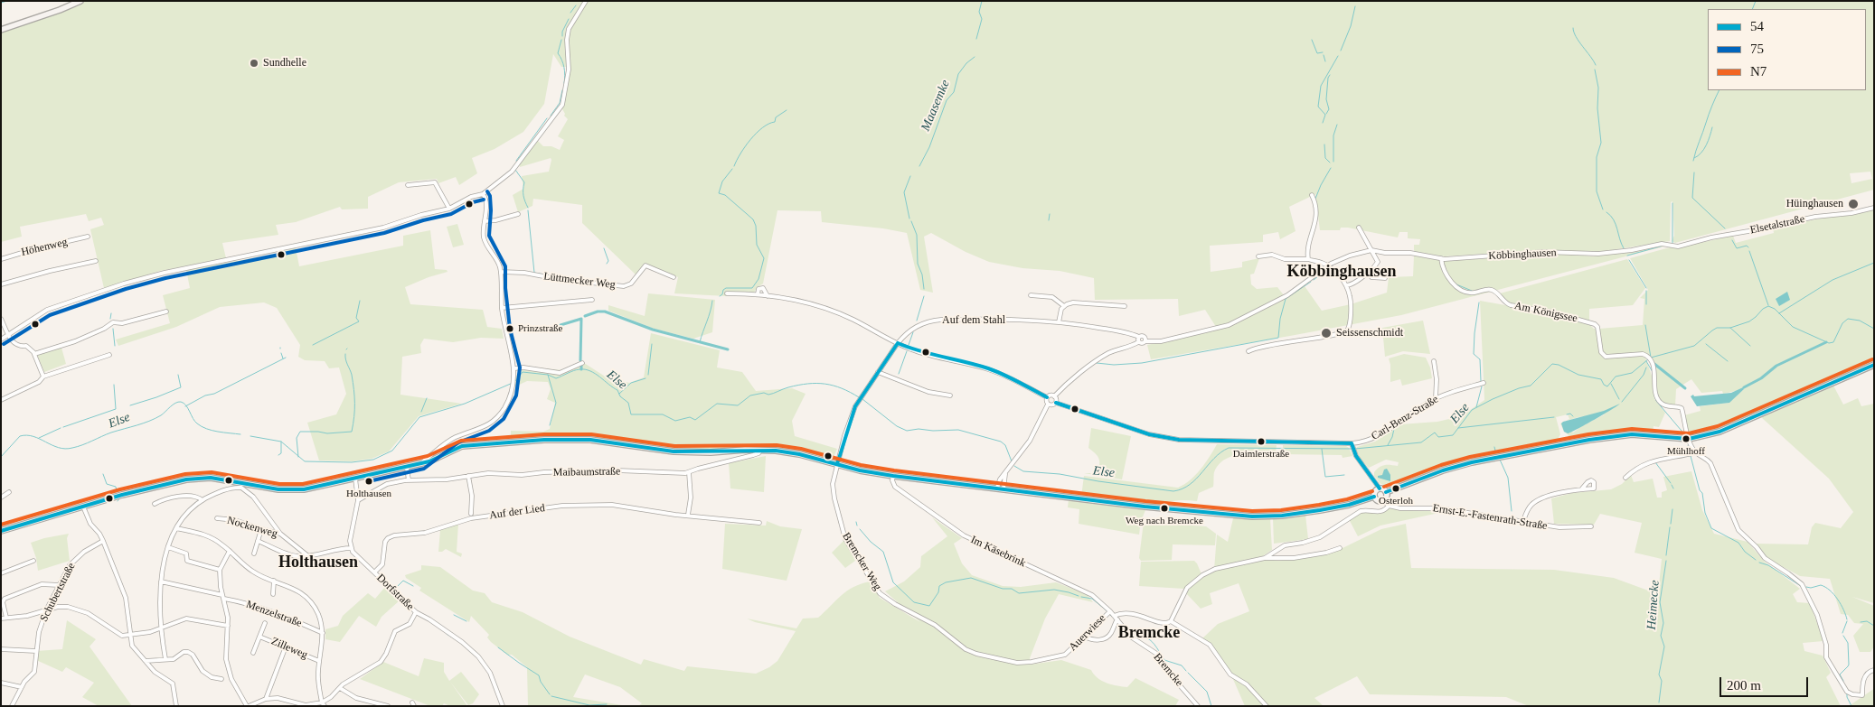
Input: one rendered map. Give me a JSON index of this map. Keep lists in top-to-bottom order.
{
  "streets": {
    "street": [
      "Elsetalstraße",
      "Höhenweg",
      "Köbbinghausen",
      "Lüttmecker Weg",
      "Am Königssee",
      "Auf dem Stahl",
      "Carl-Benz-Straße",
      "Maibaumstraße",
      "Auf der Lied",
      "Ernst-E.-Fastenrath-Straße",
      "Nockenweg",
      "Im Käsebrink",
      "Bremcker Weg",
      "Schubertstraße",
      "Dorfstraße",
      "Menzelstraße",
      "Auerwiese",
      "Zilleweg",
      "Bremcke"
    ]
  },
  "crossings": [
    ["Elsetalstraße", "Köbbinghausen"],
    ["Köbbinghausen", "Am Königssee"],
    ["Auf dem Stahl", "Bremcker Weg"],
    ["Auf der Lied", "Dorfstraße"],
    ["Im Käsebrink", "Auerwiese"],
    ["Im Käsebrink", "Bremcke"],
    ["Bremcker Weg", "Auerwiese"]
  ],
  "districts": ["Köbbinghausen", "Holthausen", "Bremcke"],
  "water": ["Maasemke", "Else", "Heimecke"],
  "places": [
    "Sundhelle",
    "Hüinghausen",
    "Prinzstraße",
    "Seissenschmidt",
    "Mühlhoff",
    "Daimlerstraße",
    "Holthausen",
    "Osterloh",
    "Weg nach Bremcke"
  ],
  "lines": ["transit line 75", "transit line 54", "transit line N7"],
  "legend": ["54", "75", "N7"],
  "scale_bar": "200 m"
}
